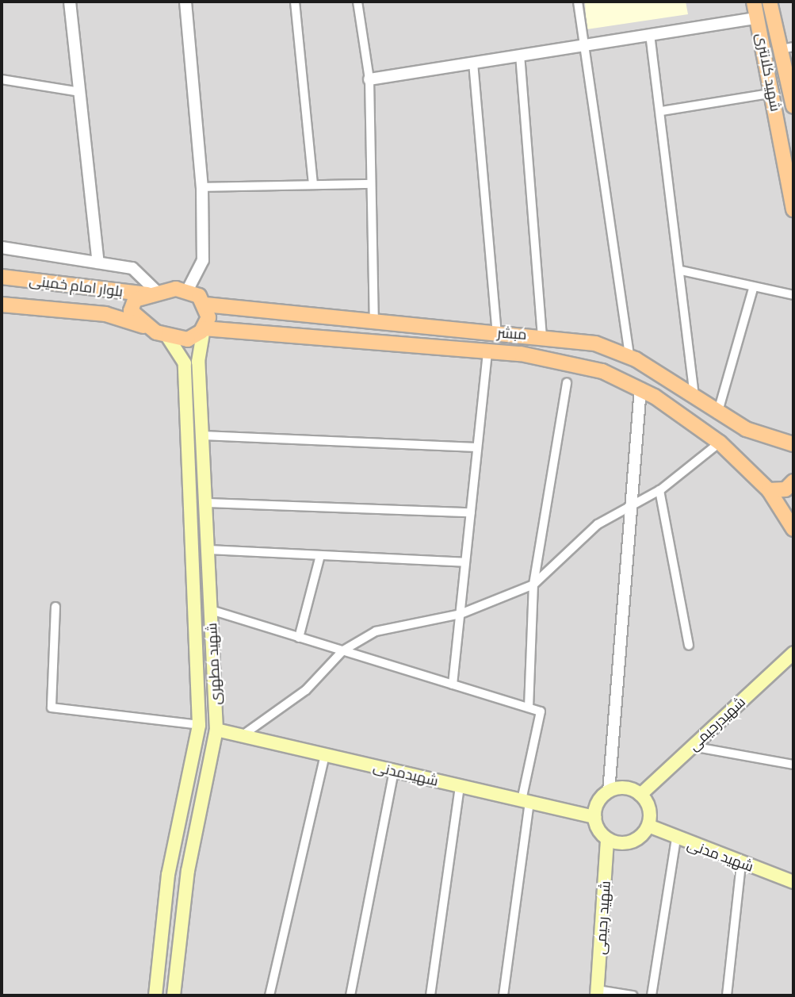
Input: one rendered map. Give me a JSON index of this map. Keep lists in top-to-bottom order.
{
  "streets": {
    "main road": [
      "شهید کلانتری",
      "بلوار امام خمینی",
      "مبشر",
      "شهید مطهری",
      "شهیدرحیمی",
      "شهیدمدنی",
      "شهید مدنی",
      "شهید رحیمی"
    ]
  },
  "crossings": [
    ["شهید مطهری", "شهیدمدنی"],
    ["شهیدرحیمی", "شهیدمدنی"],
    ["شهیدرحیمی", "شهید مدنی"],
    ["شهیدرحیمی", "شهید رحیمی"],
    ["شهیدمدنی", "شهید مدنی"],
    ["شهیدمدنی", "شهید رحیمی"],
    ["شهید مدنی", "شهید رحیمی"]
  ]
}
